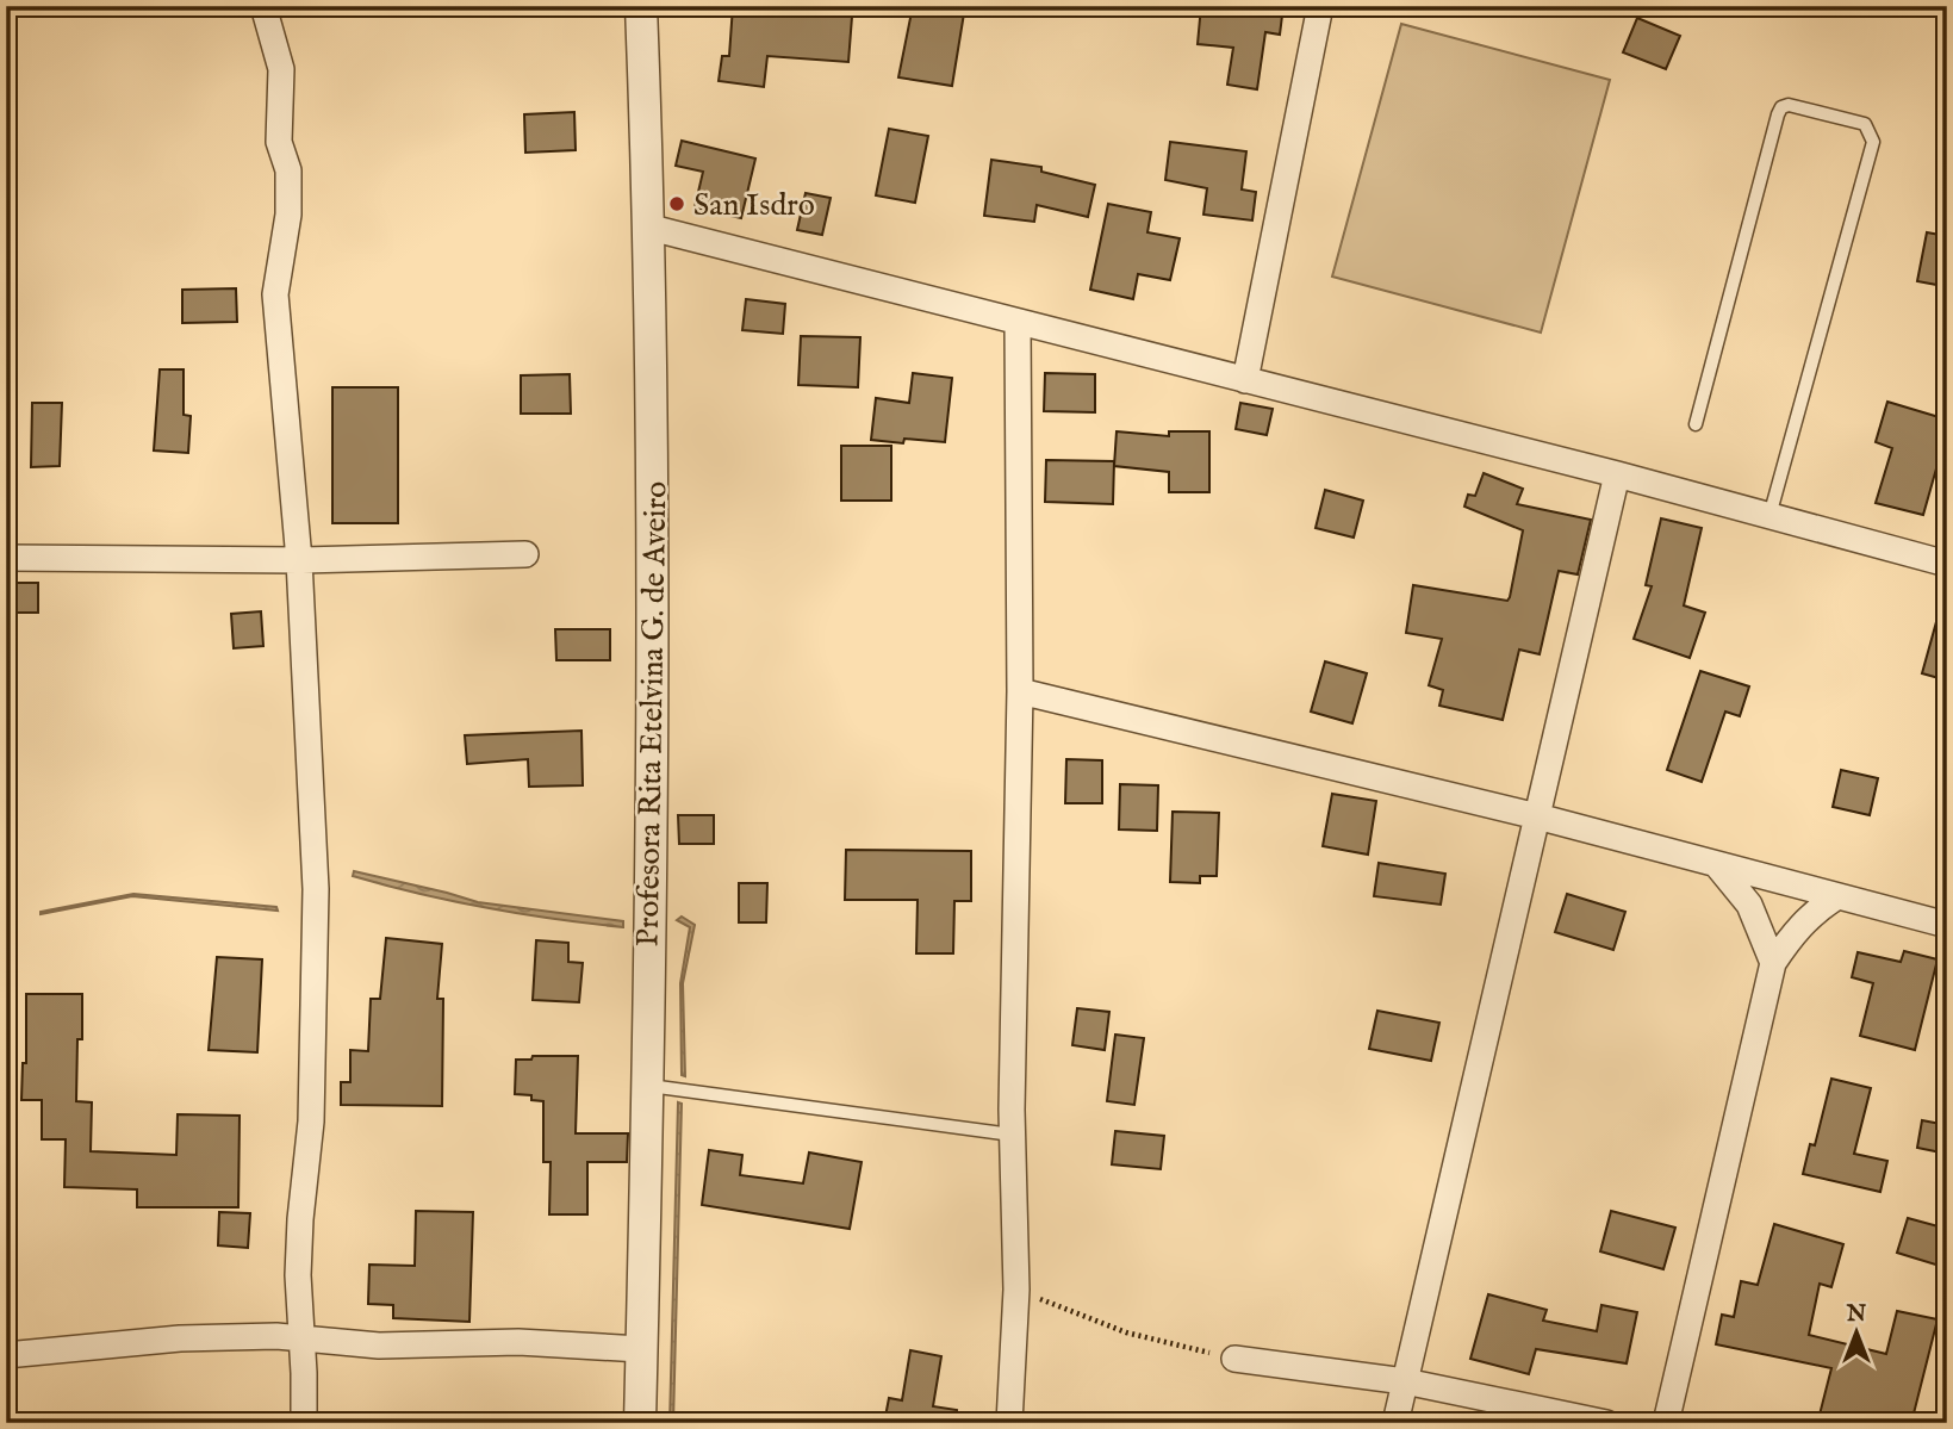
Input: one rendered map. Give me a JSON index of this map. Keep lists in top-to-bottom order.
{
  "streets": {
    "street": ["Profesora Rita Etelvina G. de Aveiro"]
  },
  "places": ["San Isdro"],
  "north": "top"
}
